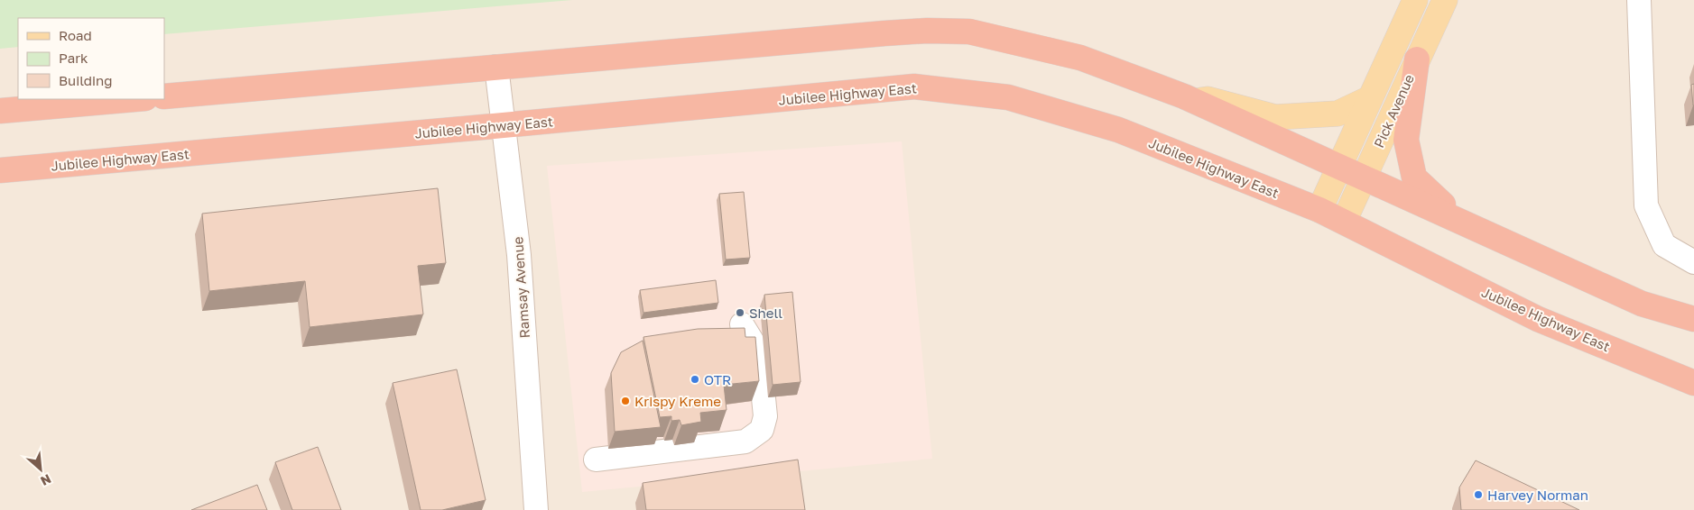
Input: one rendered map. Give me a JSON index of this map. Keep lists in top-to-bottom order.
{
  "streets": {
    "highway": ["Jubilee Highway East"],
    "main road": ["Pick Avenue"],
    "street": ["Ramsay Avenue"]
  },
  "crossings": [
    ["Jubilee Highway East", "Pick Avenue"],
    ["Jubilee Highway East", "Ramsay Avenue"]
  ],
  "places": [
    "Shell",
    "OTR",
    "Krispy Kreme",
    "Harvey Norman"
  ],
  "legend": ["Road", "Park", "Building"],
  "north": "bottom right"
}
